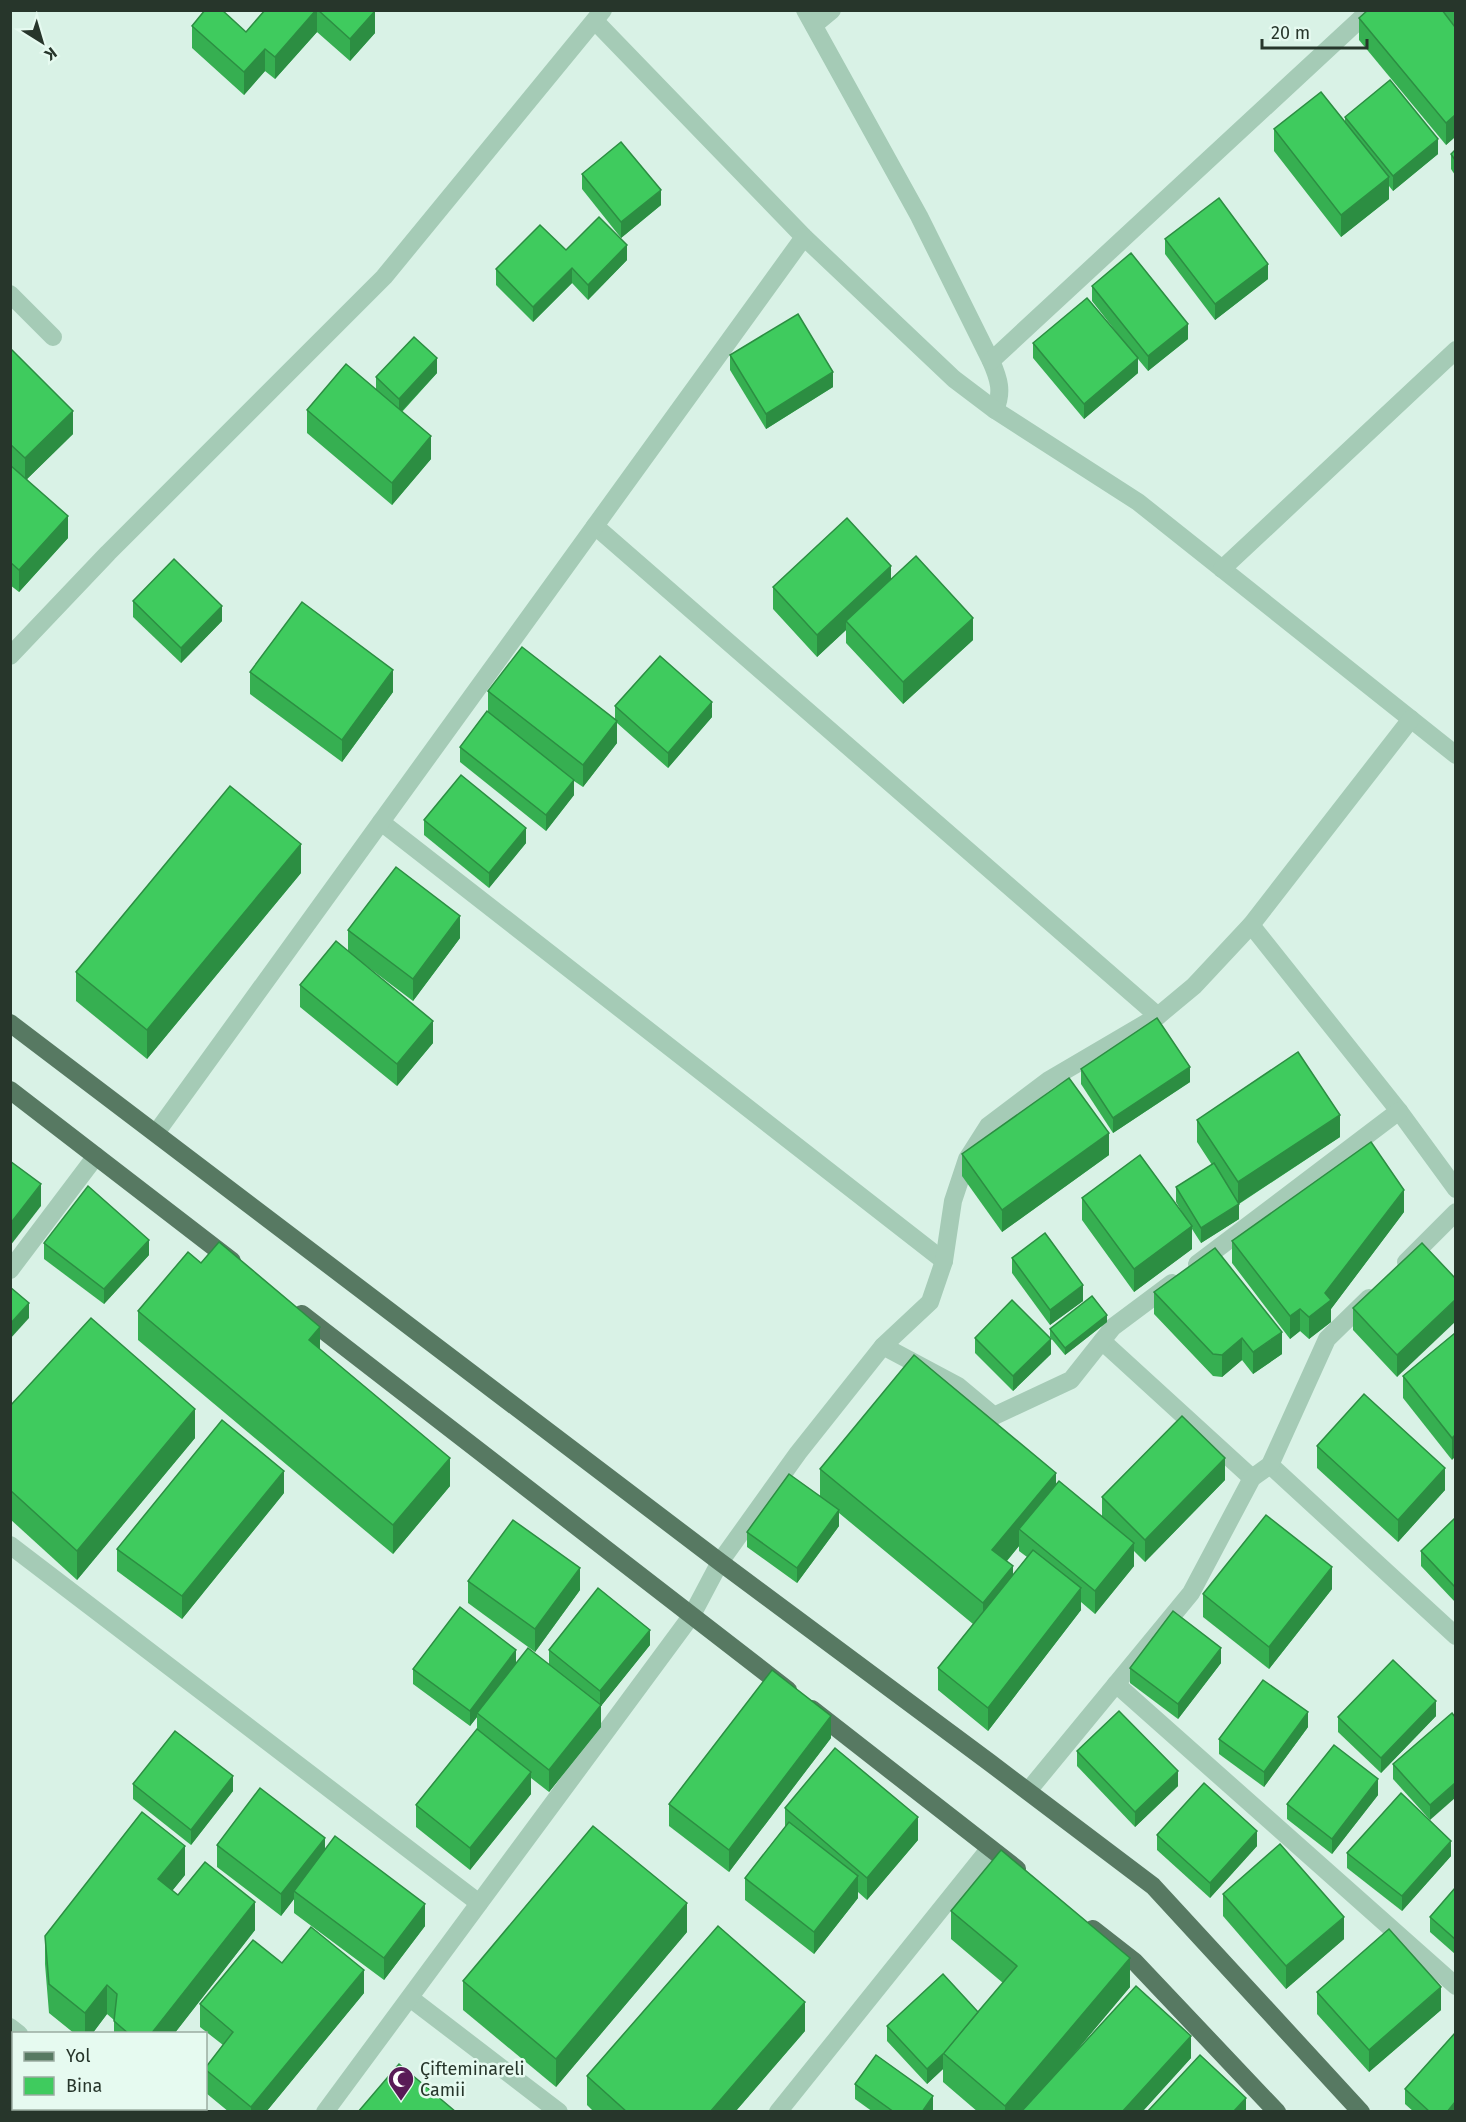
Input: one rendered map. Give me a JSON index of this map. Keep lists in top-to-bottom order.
{
  "places": {
    "mosque": ["Çifteminareli Camii"]
  },
  "legend": ["Yol", "Bina"],
  "scale_bar": "20 m",
  "north": "bottom right"
}
